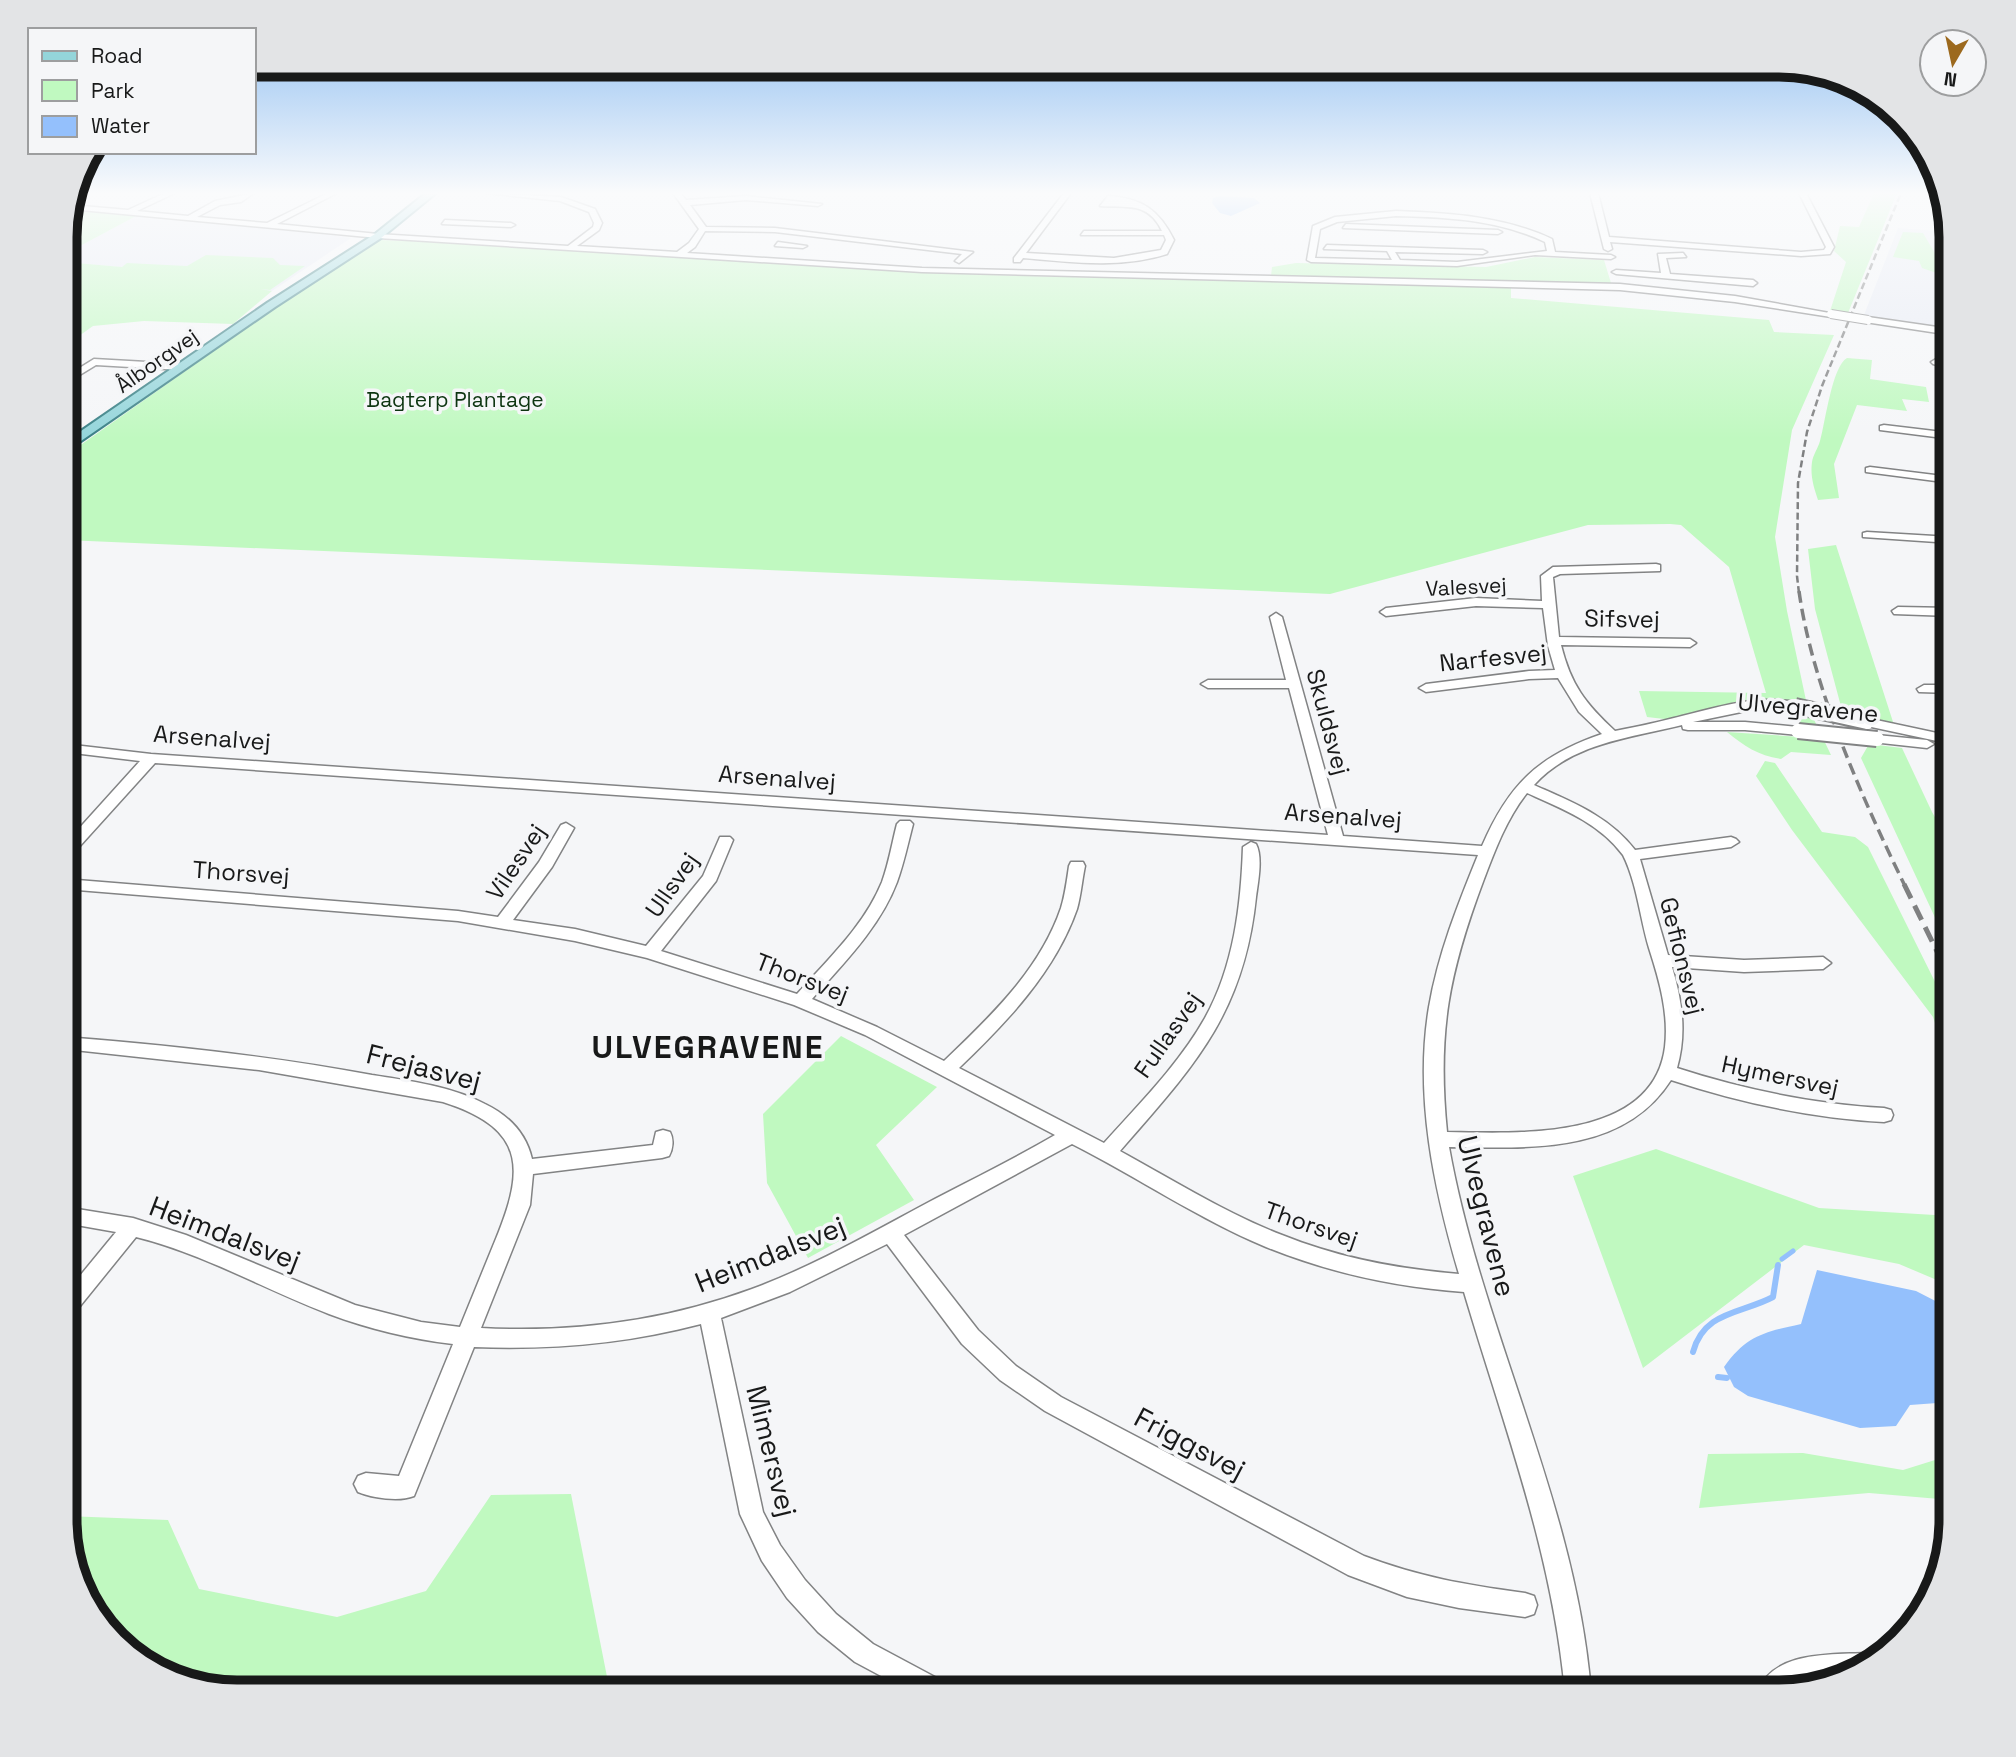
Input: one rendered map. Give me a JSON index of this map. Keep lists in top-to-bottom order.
{
  "streets": {
    "main road": ["Ålborgvej"],
    "street": [
      "Valesvej",
      "Sifsvej",
      "Narfesvej",
      "Ulvegravene",
      "Skuldsvej",
      "Arsenalvej",
      "Vilesvej",
      "Thorsvej",
      "Ullsvej",
      "Gefionsvej",
      "Fullasvej",
      "Frejasvej",
      "Hymersvej",
      "Heimdalsvej",
      "Friggsvej",
      "Mimersvej"
    ]
  },
  "crossings": [
    ["Ulvegravene", "Arsenalvej"],
    ["Ulvegravene", "Thorsvej"],
    ["Ulvegravene", "Gefionsvej"],
    ["Skuldsvej", "Arsenalvej"],
    ["Vilesvej", "Thorsvej"],
    ["Thorsvej", "Ullsvej"],
    ["Thorsvej", "Fullasvej"],
    ["Thorsvej", "Heimdalsvej"],
    ["Gefionsvej", "Hymersvej"],
    ["Frejasvej", "Heimdalsvej"],
    ["Heimdalsvej", "Friggsvej"],
    ["Heimdalsvej", "Mimersvej"]
  ],
  "districts": ["ULVEGRAVENE"],
  "parks": ["Bagterp Plantage"],
  "legend": ["Road", "Park", "Water"],
  "north": "bottom"
}
